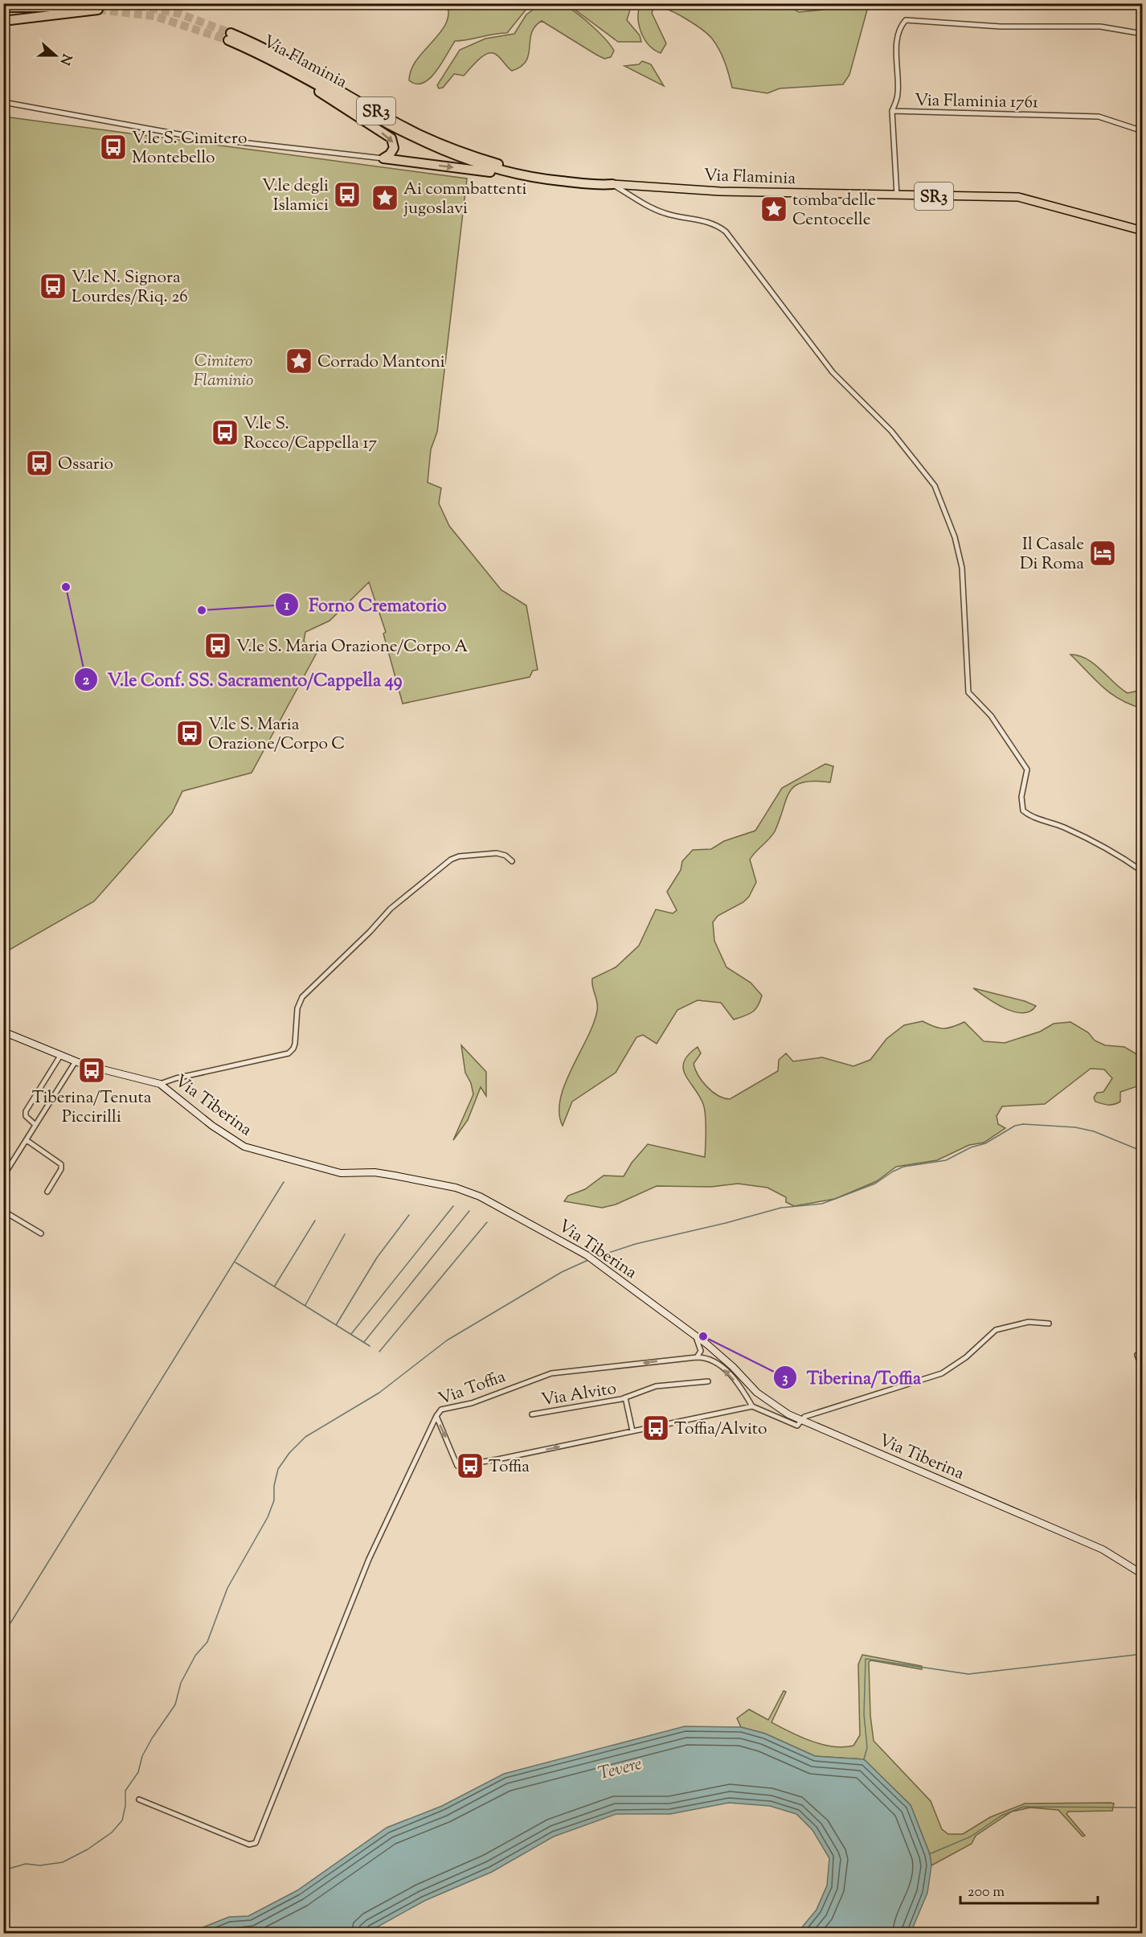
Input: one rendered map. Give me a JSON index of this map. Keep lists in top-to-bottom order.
{
  "streets": {
    "highway": ["Via Flaminia", "SR3"],
    "main road": ["Via Tiberina"],
    "street": ["Via Flaminia 1761", "Via Toffia", "Via Alvito"]
  },
  "crossings": [
    ["Via Flaminia", "Via Flaminia 1761"],
    ["Via Toffia", "Via Alvito"]
  ],
  "water": ["Tevere"],
  "parks": ["Cimitero Flaminio"],
  "places": {
    "bus stop": [
      "V.le S. Cimitero Montebello",
      "V.le degli Islamici",
      "V.le N. Signora Lourdes/Riq. 26",
      "V.le S. Rocco/Cappella 17",
      "Ossario",
      "V.le S. Maria Orazione/Corpo A",
      "V.le S. Maria Orazione/Corpo C",
      "Tiberina/Tenuta Piccirilli",
      "Toffia/Alvito",
      "Toffia"
    ],
    "place": ["Ai commbattenti jugoslavi", "tomba delle Centocelle", "Corrado Mantoni"],
    "hotel": ["Il Casale Di Roma"],
    "other": ["V.le Conf. SS. Sacramento/Cappella 49", "Forno Crematorio", "Tiberina/Toffia"]
  },
  "scale_bar": "200 m",
  "north": "right"
}
